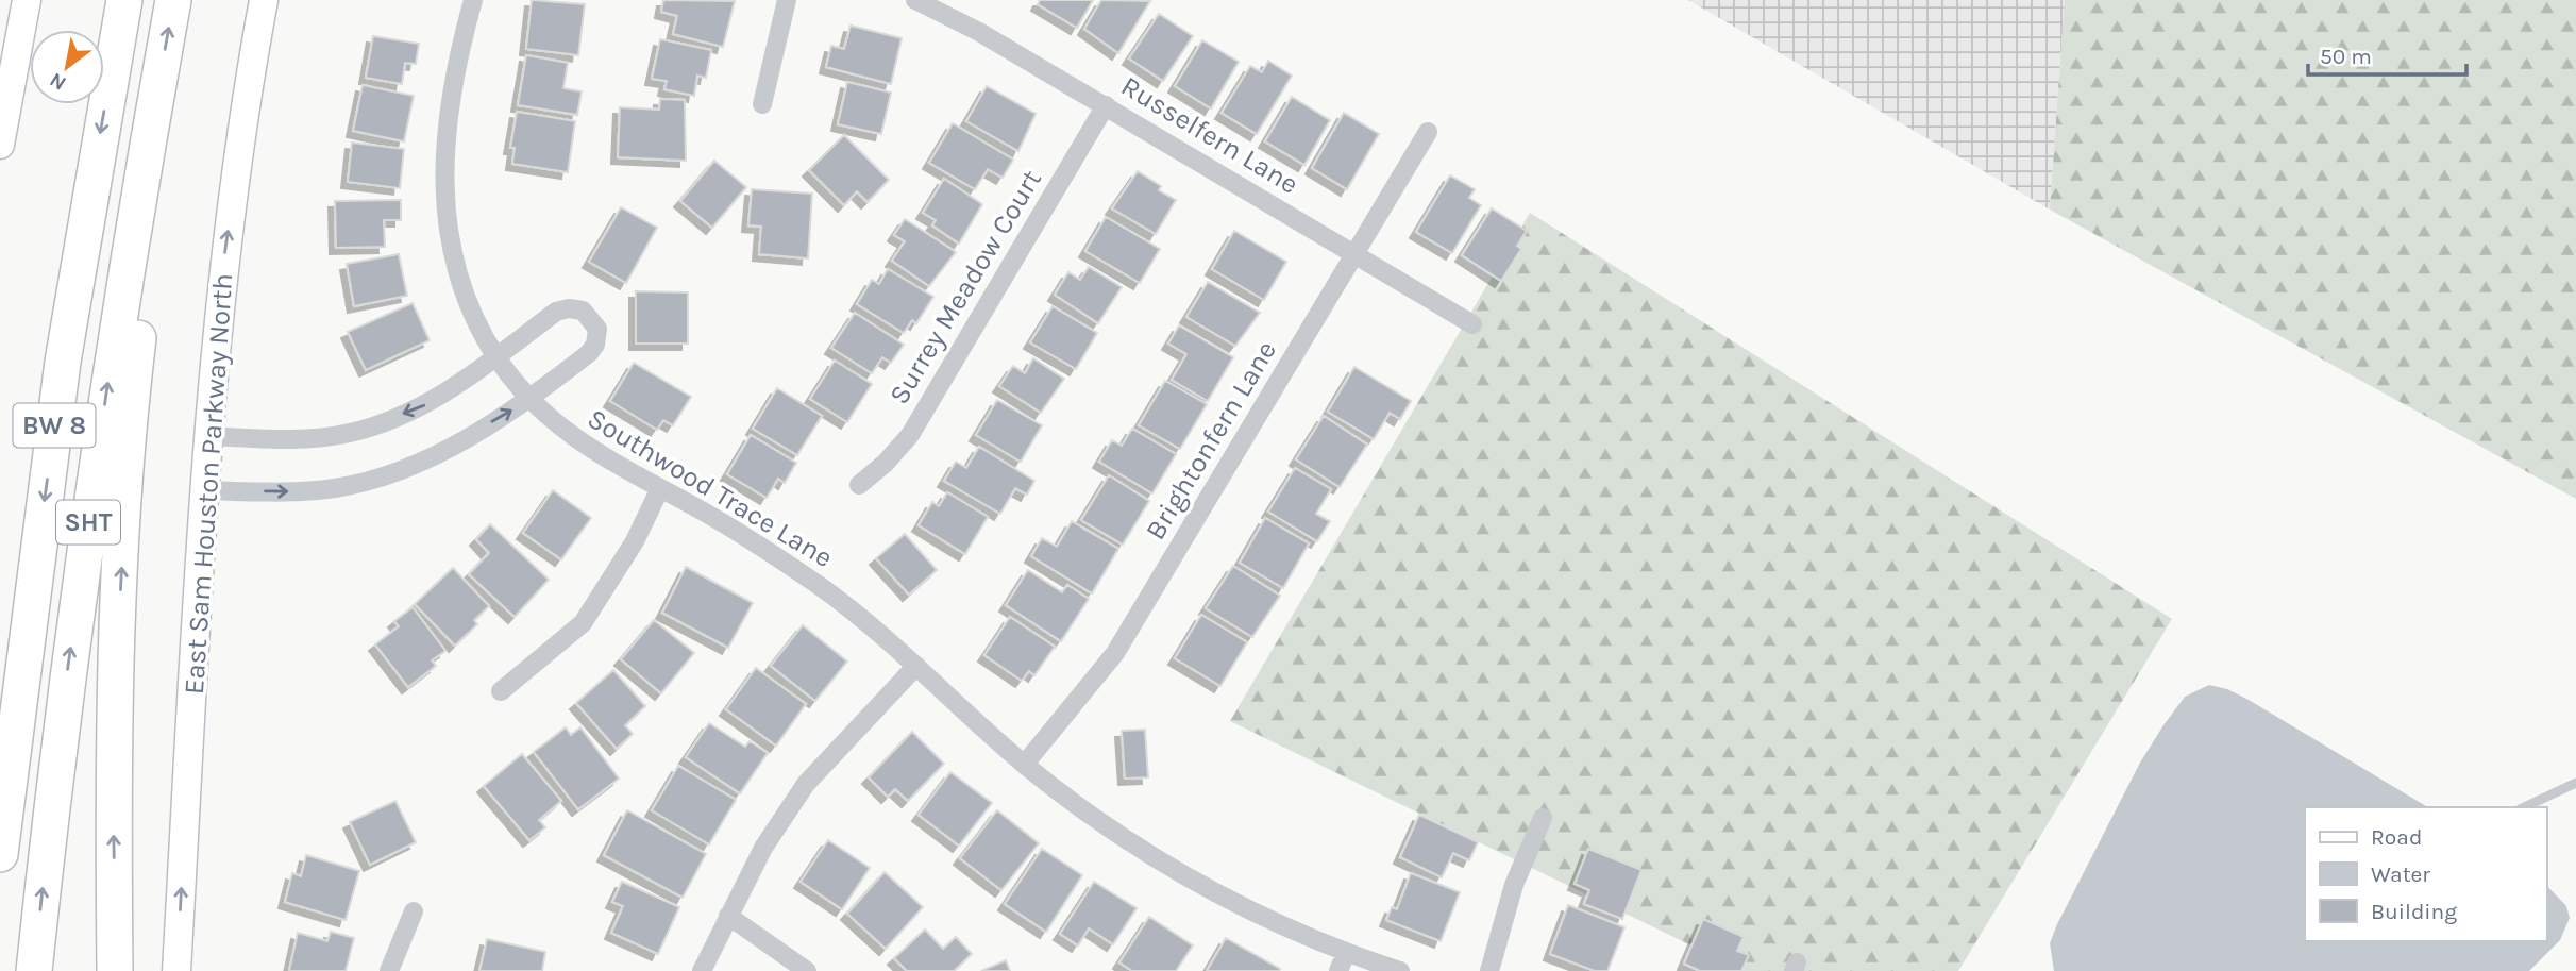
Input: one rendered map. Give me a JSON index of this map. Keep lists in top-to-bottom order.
{
  "streets": {
    "highway": ["BW 8", "SHT"],
    "main road": ["East Sam Houston Parkway North"],
    "street": [
      "Russelfern Lane",
      "Surrey Meadow Court",
      "Brightonfern Lane",
      "Southwood Trace Lane"
    ]
  },
  "crossings": [
    ["Russelfern Lane", "Surrey Meadow Court"],
    ["Russelfern Lane", "Brightonfern Lane"],
    ["BW 8", "SHT"],
    ["Brightonfern Lane", "Southwood Trace Lane"]
  ],
  "one_way": ["East Sam Houston Parkway North"],
  "legend": ["Road", "Water", "Building"],
  "scale_bar": "50 m",
  "north": "bottom left"
}
